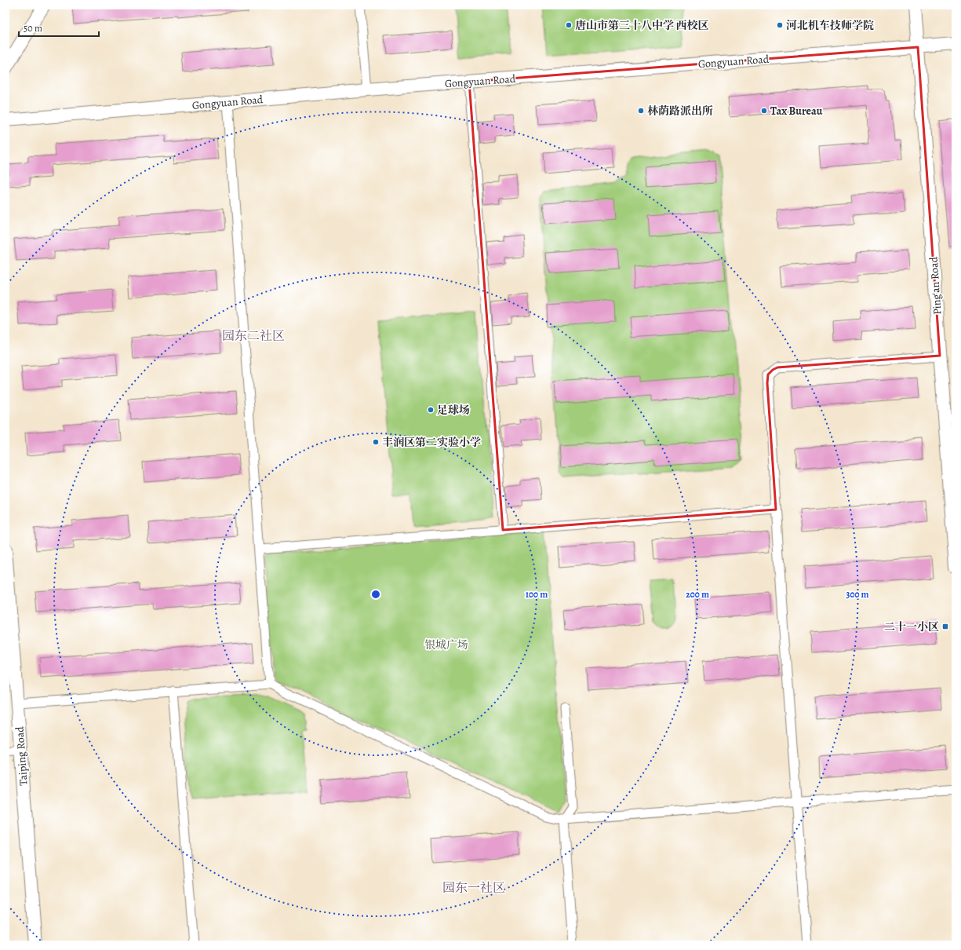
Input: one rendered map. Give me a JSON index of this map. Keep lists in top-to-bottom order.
{
  "streets": {
    "street": ["Gongyuan Road", "Ping'an Road", "Taiping Road"]
  },
  "crossings": [
    ["Gongyuan Road", "Ping'an Road"]
  ],
  "districts": ["园东二社区", "园东一社区"],
  "parks": ["银城广场"],
  "places": {
    "other": [
      "唐山市第三十八中学 西校区",
      "河北机车技师学院",
      "林荫路派出所",
      "Tax Bureau",
      "足球场",
      "丰润区第二实验小学"
    ],
    "transit": ["二十一小区"]
  },
  "scale_bar": "50 m",
  "rings": ["100 m", "200 m", "300 m"]
}
